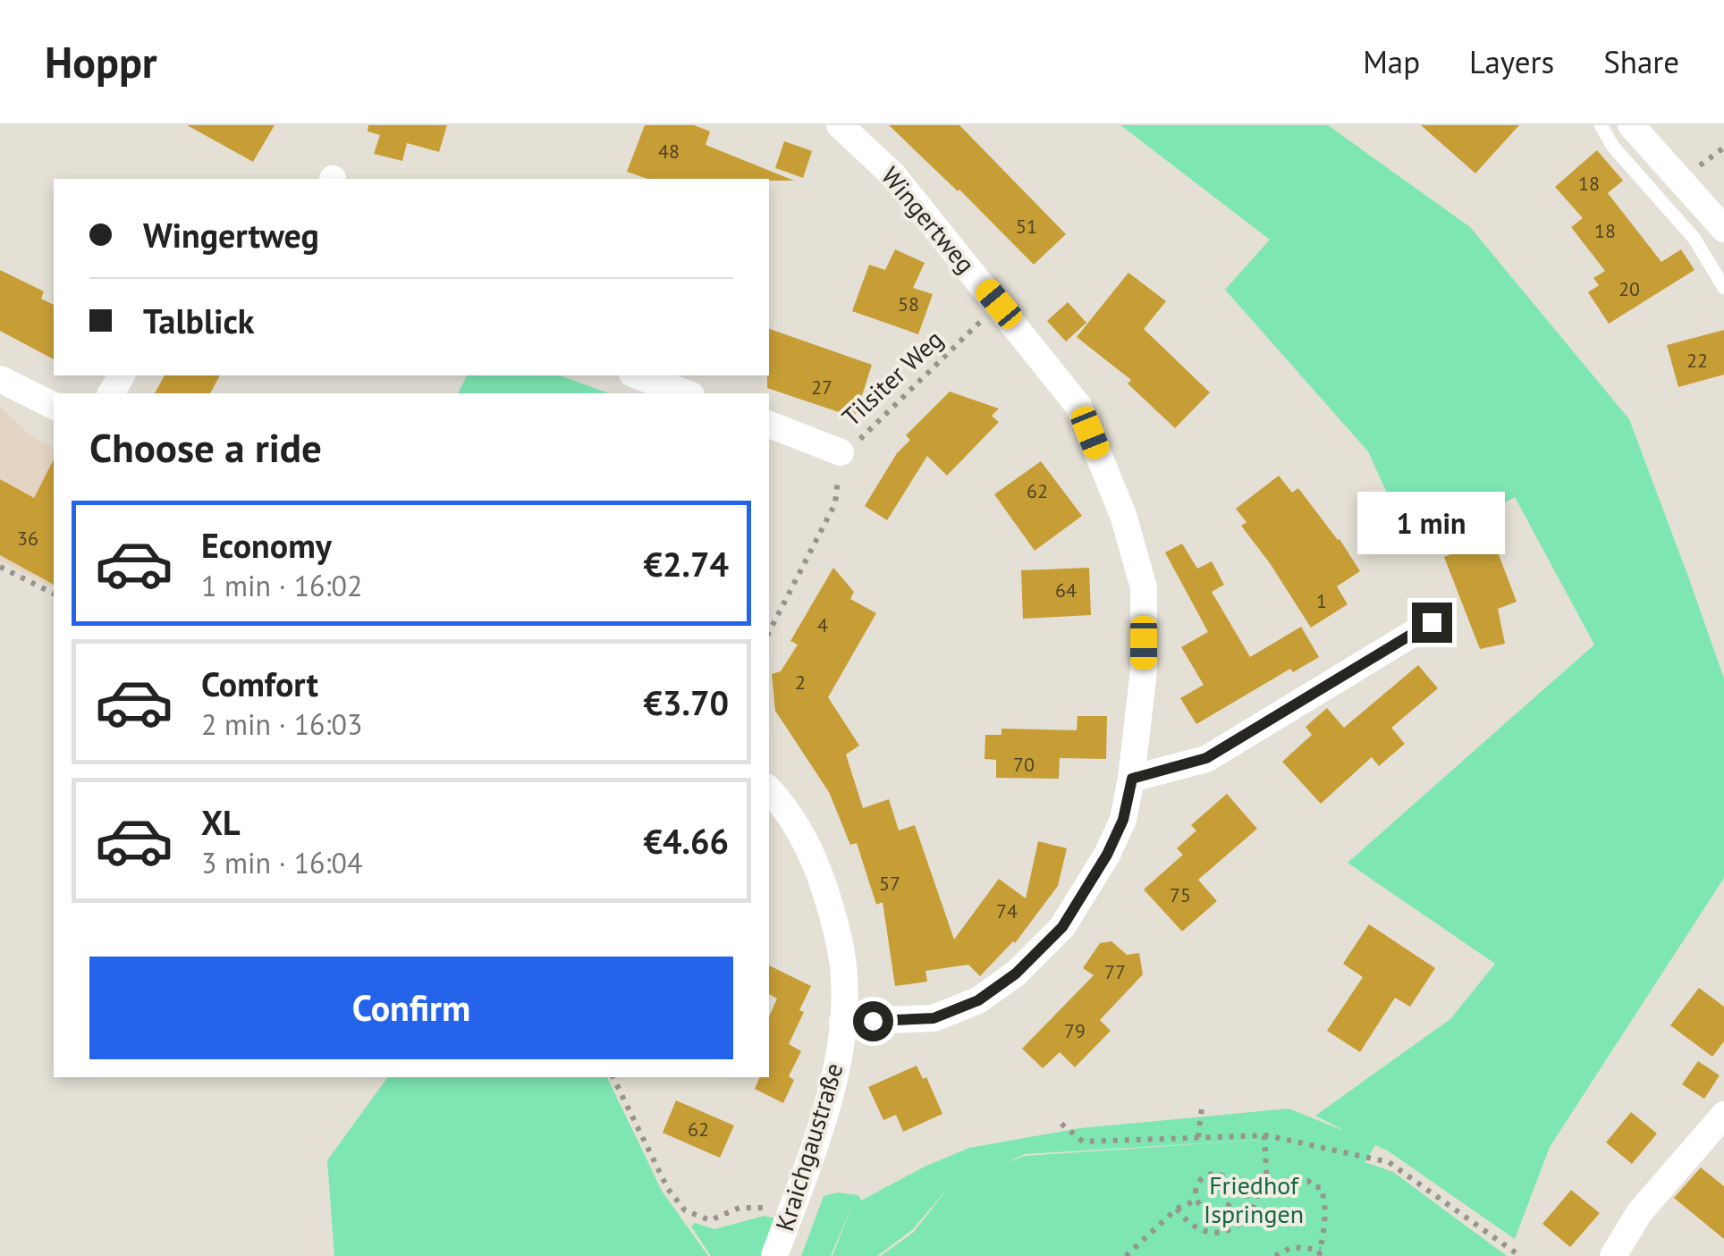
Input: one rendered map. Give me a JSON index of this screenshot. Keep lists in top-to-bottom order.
{
  "streets": {
    "street": ["Wingertweg", "Kraichgaustraße"],
    "path": ["Tilsiter Weg"]
  },
  "crossings": [
    ["Wingertweg", "Tilsiter Weg"],
    ["Wingertweg", "Kraichgaustraße"]
  ],
  "parks": ["Friedhof Ispringen"],
  "house_numbers": [
    "48",
    "18",
    "51",
    "18",
    "20",
    "58",
    "22",
    "27",
    "62",
    "36",
    "64",
    "1",
    "4",
    "2",
    "70",
    "57",
    "75",
    "74",
    "77",
    "79",
    "62"
  ],
  "page": {
    "header": "Hoppr",
    "nav": ["Map", "Layers", "Share"],
    "banner": ["Wingertweg", "Talblick"],
    "heading": "Choose a ride",
    "bubble": "1 min",
    "list": [
      {
        "name": "Economy",
        "note": "1 min · 16:02",
        "value": "€2.74"
      },
      {
        "name": "Comfort",
        "note": "2 min · 16:03",
        "value": "€3.70"
      },
      {
        "name": "XL",
        "note": "3 min · 16:04",
        "value": "€4.66"
      }
    ],
    "buttons": "Confirm"
  }
}
